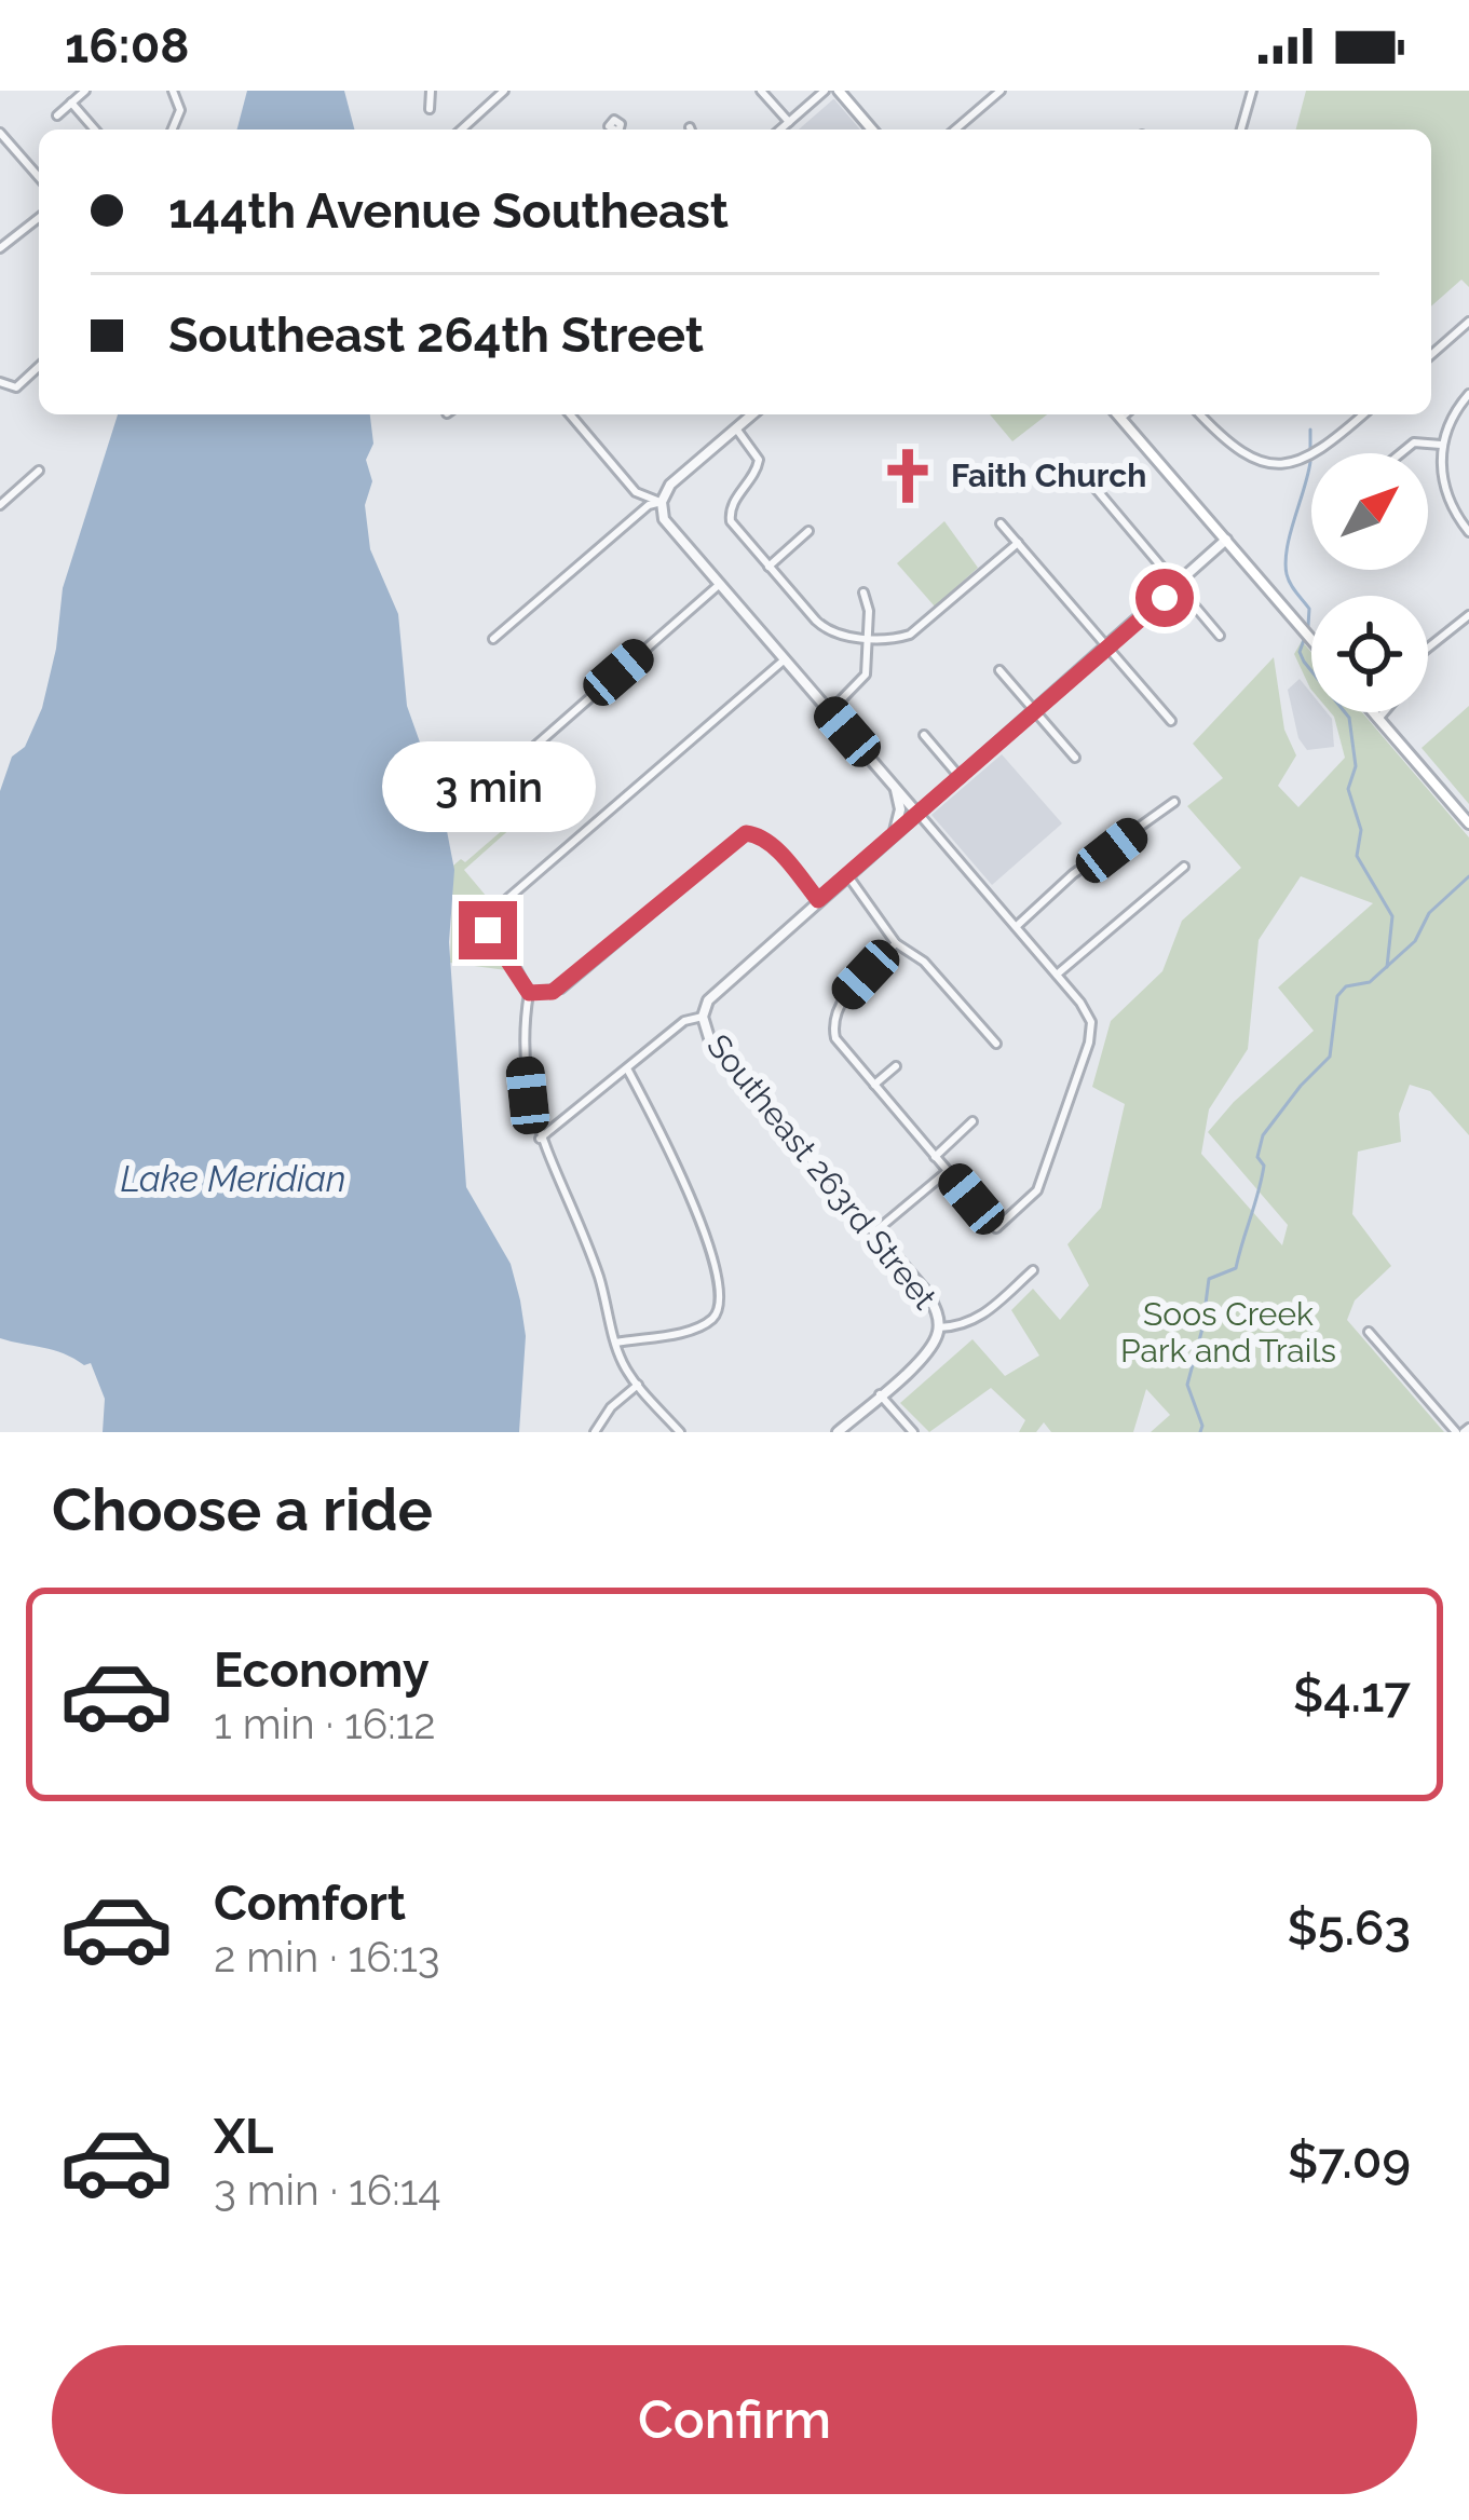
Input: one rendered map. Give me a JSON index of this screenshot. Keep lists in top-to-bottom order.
{
  "streets": {
    "street": ["Southeast 263rd Street"]
  },
  "water": ["Lake Meridian"],
  "parks": ["Soos Creek Park and Trails"],
  "places": {
    "church": ["Faith Church"]
  },
  "north": "top right",
  "page": {
    "status": "16:08",
    "banner": ["144th Avenue Southeast", "Southeast 264th Street"],
    "bubble": "3 min",
    "heading": "Choose a ride",
    "list": [
      {
        "name": "Economy",
        "note": "1 min · 16:12",
        "value": "$4.17"
      },
      {
        "name": "Comfort",
        "note": "2 min · 16:13",
        "value": "$5.63"
      },
      {
        "name": "XL",
        "note": "3 min · 16:14",
        "value": "$7.09"
      }
    ],
    "buttons": "Confirm"
  }
}
